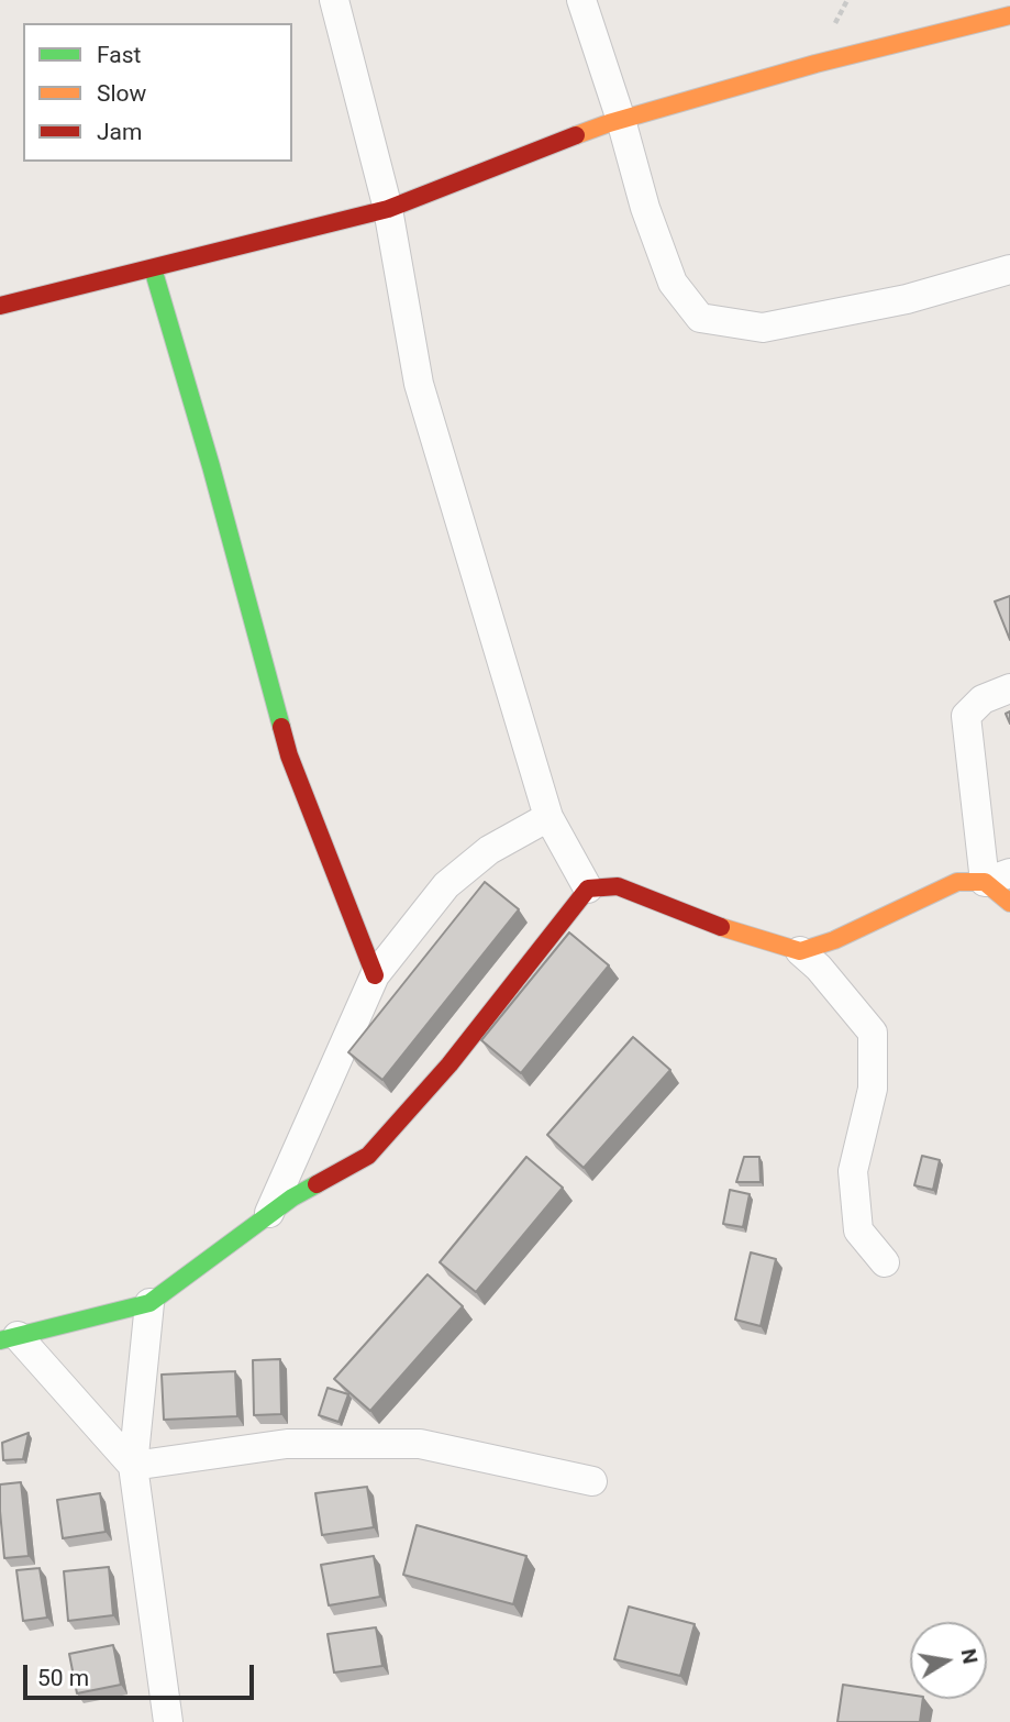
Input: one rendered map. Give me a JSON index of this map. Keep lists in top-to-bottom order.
{
  "legend": ["Fast", "Slow", "Jam"],
  "scale_bar": "50 m",
  "north": "right"
}
